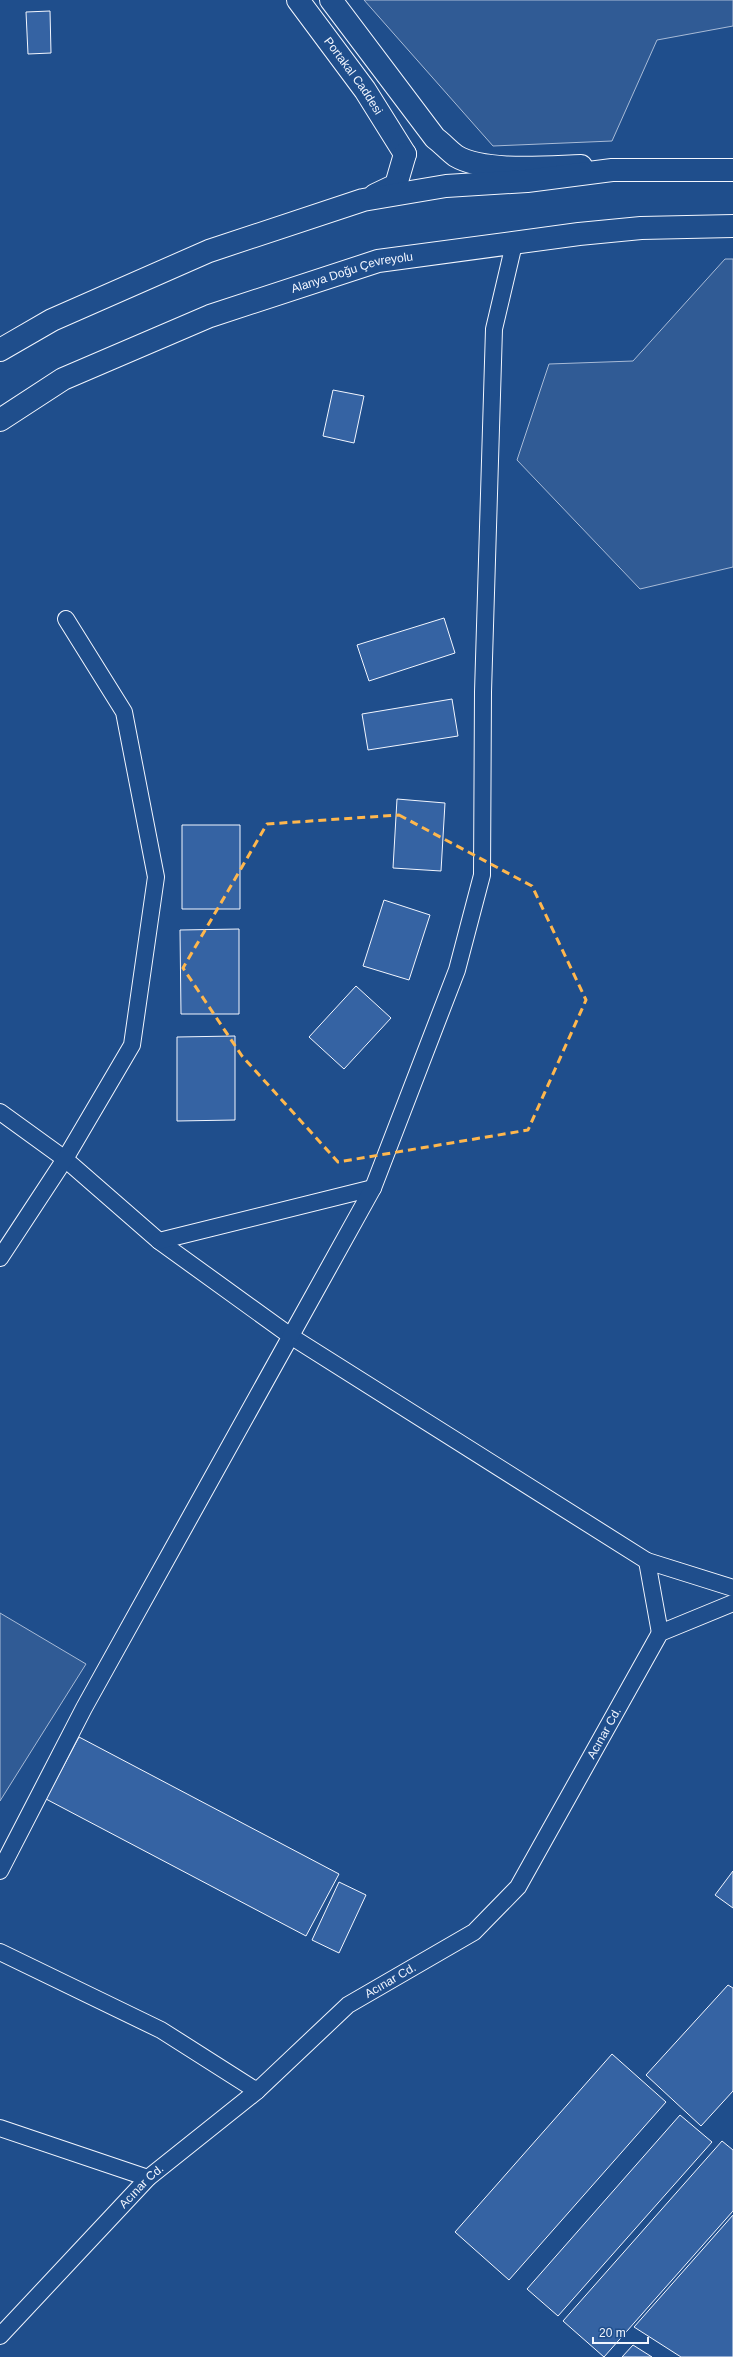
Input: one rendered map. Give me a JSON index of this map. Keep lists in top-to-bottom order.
{
  "streets": {
    "main road": ["Portakal Caddesi", "Alanya Doğu Çevreyolu"],
    "street": ["Acınar Cd."]
  },
  "scale_bar": "20 m"
}
